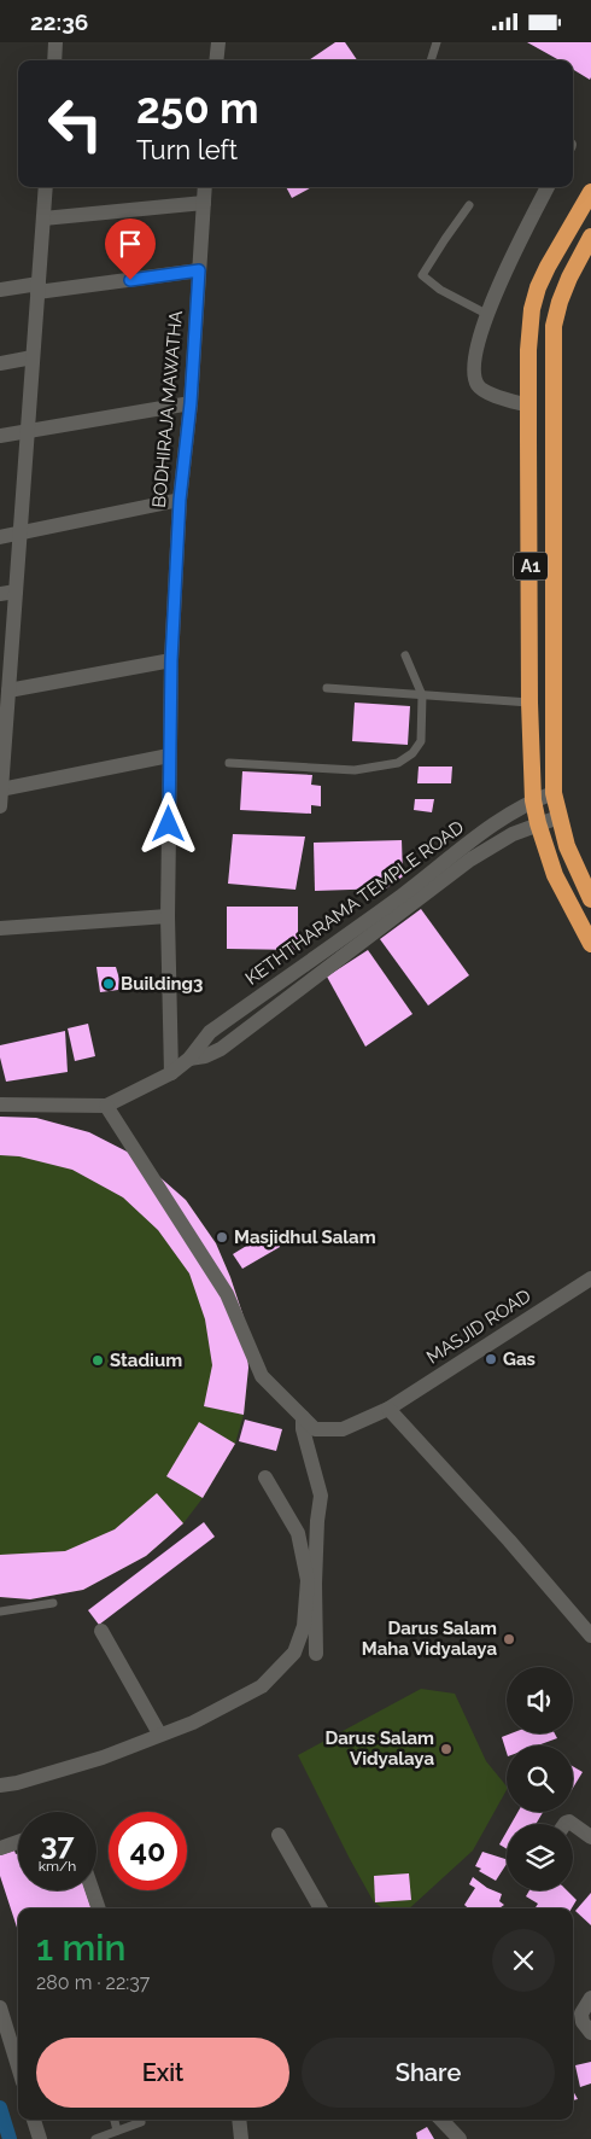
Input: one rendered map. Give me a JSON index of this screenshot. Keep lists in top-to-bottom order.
{
  "streets": {
    "highway": ["A1"],
    "street": ["BODHIRAJA MAWATHA", "KETHTHARAMA TEMPLE ROAD", "MASJID ROAD"]
  },
  "crossings": [
    ["BODHIRAJA MAWATHA", "KETHTHARAMA TEMPLE ROAD"],
    ["A1", "KETHTHARAMA TEMPLE ROAD"]
  ],
  "places": [
    "Building3",
    "Masjidhul Salam",
    "Gas",
    "Stadium",
    "Darus Salam Maha Vidyalaya",
    "Darus Salam Vidyalaya"
  ],
  "page": {
    "status": "22:36",
    "turn": ["250 m", "Turn left"],
    "speed": "37 km/h",
    "limit": "40",
    "heading": ["1 min", "280 m · 22:37"],
    "buttons": ["Exit", "Share"]
  }
}
